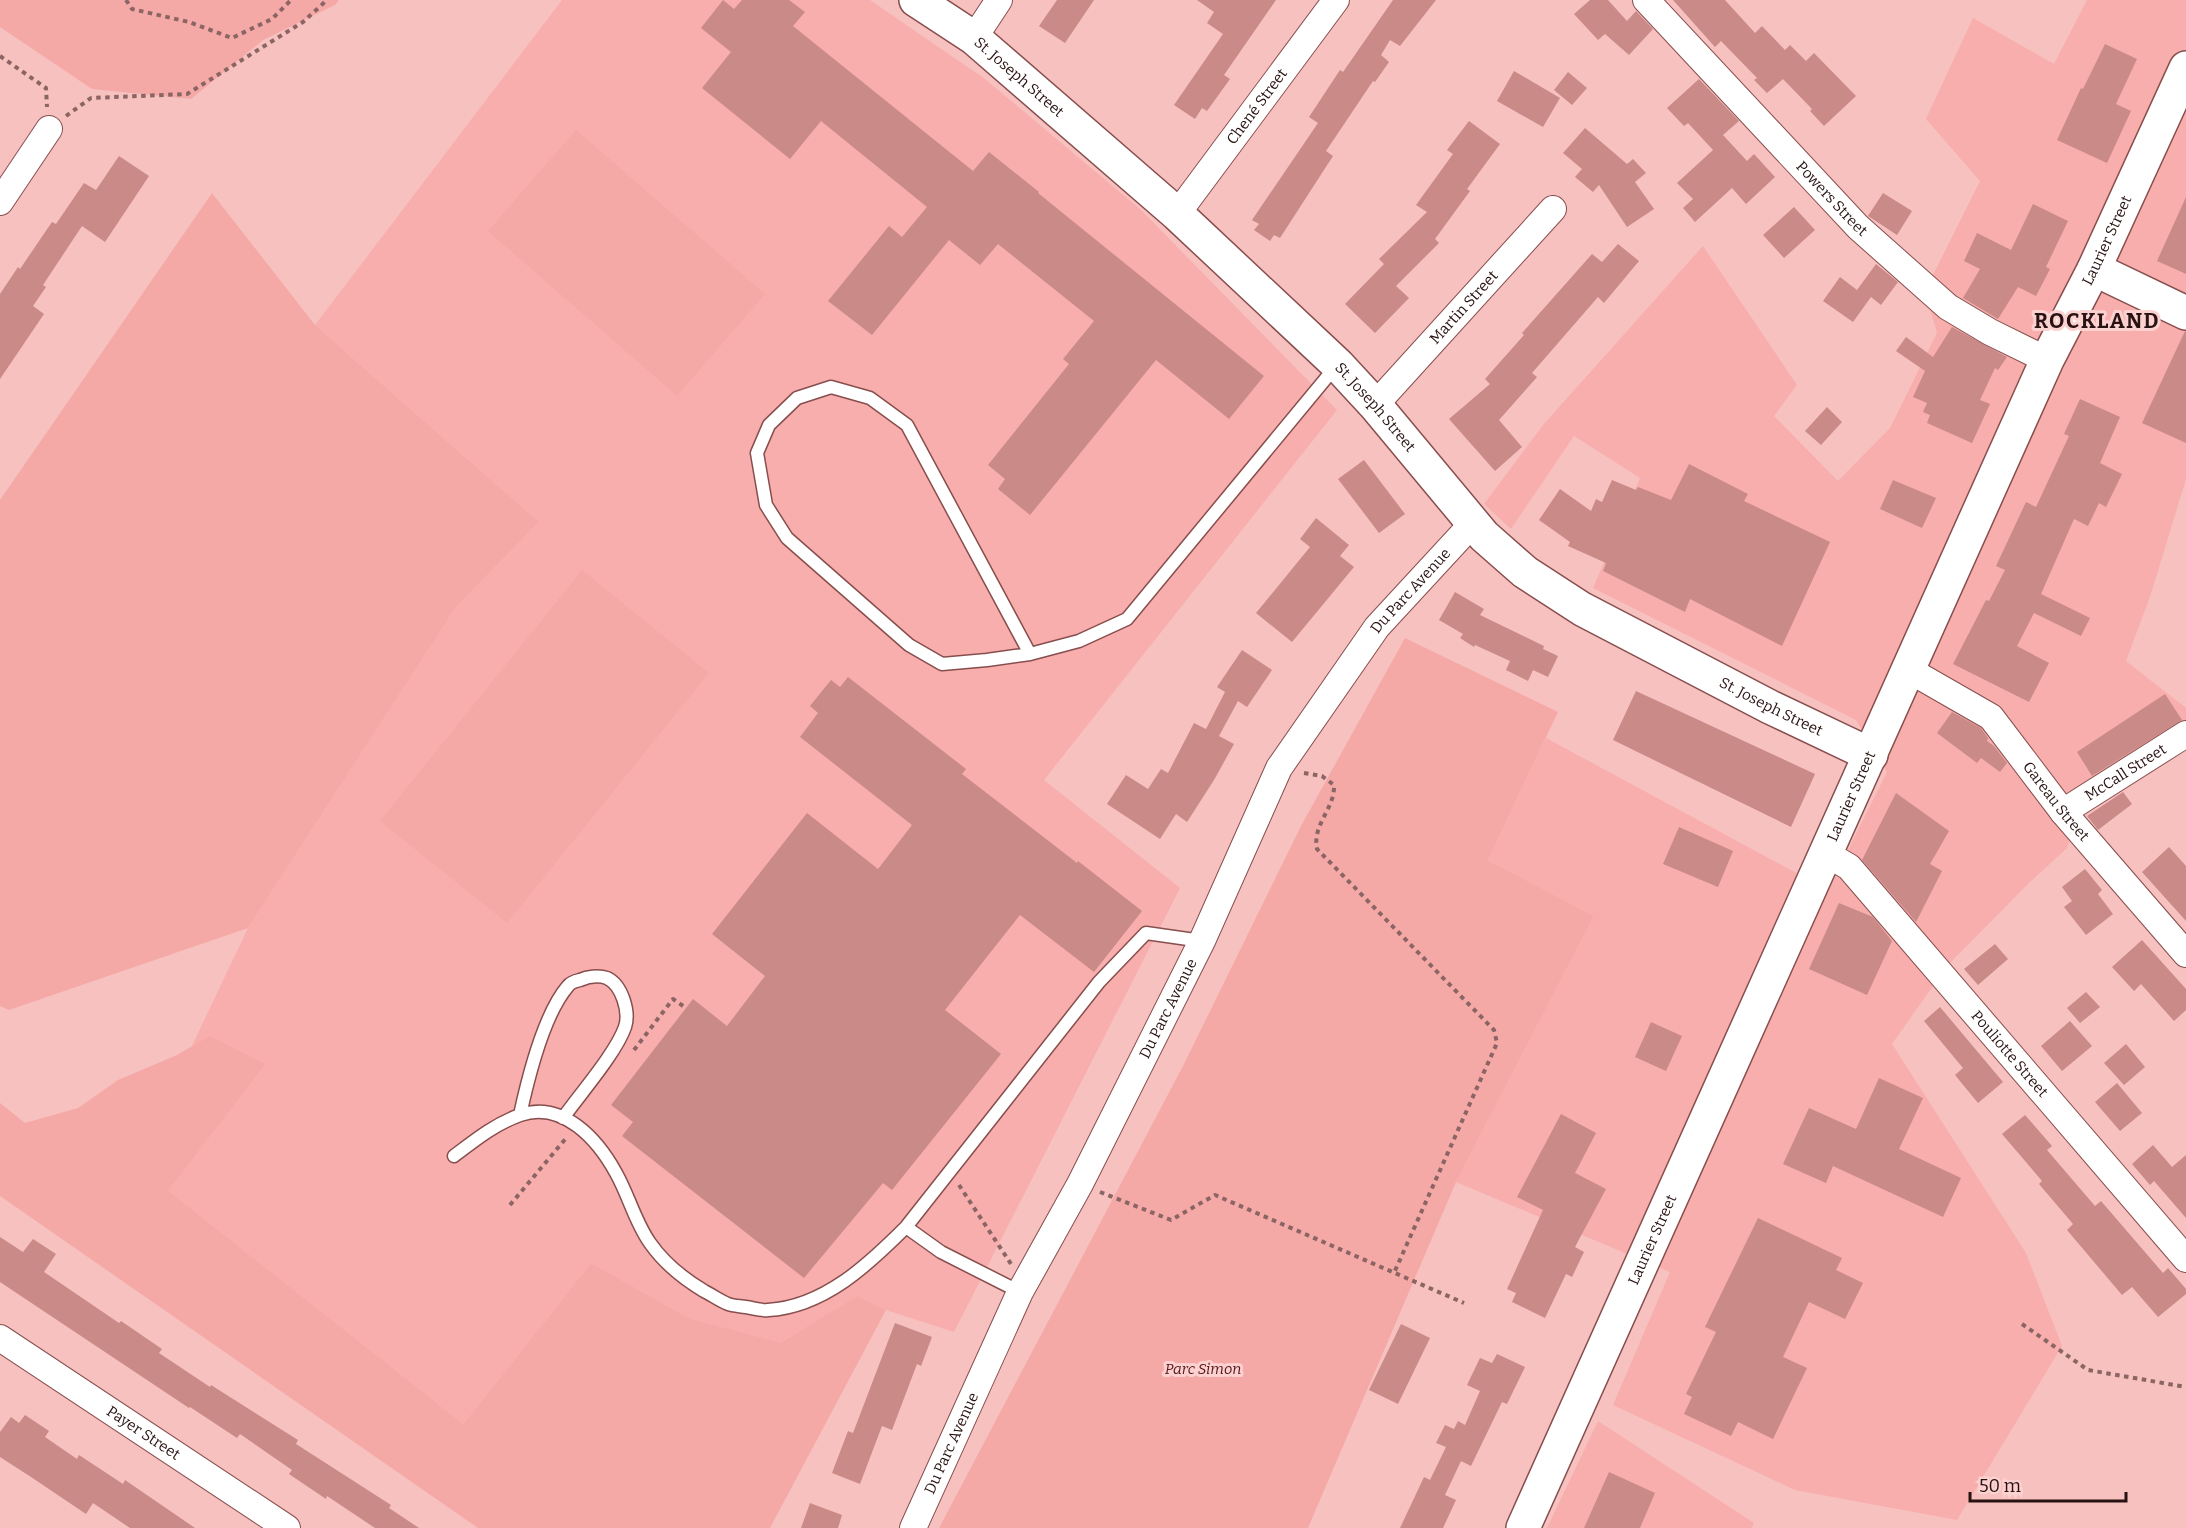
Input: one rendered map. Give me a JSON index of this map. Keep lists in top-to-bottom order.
{
  "streets": {
    "main road": ["St. Joseph Street", "Laurier Street"],
    "street": [
      "Chené Street",
      "Powers Street",
      "Martin Street",
      "Du Parc Avenue",
      "McCall Street",
      "Gareau Street",
      "Pouliotte Street",
      "Payer Street"
    ]
  },
  "crossings": [
    ["St. Joseph Street", "Chené Street"],
    ["St. Joseph Street", "Laurier Street"],
    ["St. Joseph Street", "Martin Street"],
    ["St. Joseph Street", "Du Parc Avenue"],
    ["Powers Street", "Laurier Street"],
    ["Laurier Street", "Gareau Street"],
    ["Laurier Street", "Pouliotte Street"],
    ["McCall Street", "Gareau Street"]
  ],
  "districts": ["ROCKLAND"],
  "parks": ["Parc Simon"],
  "scale_bar": "50 m"
}
